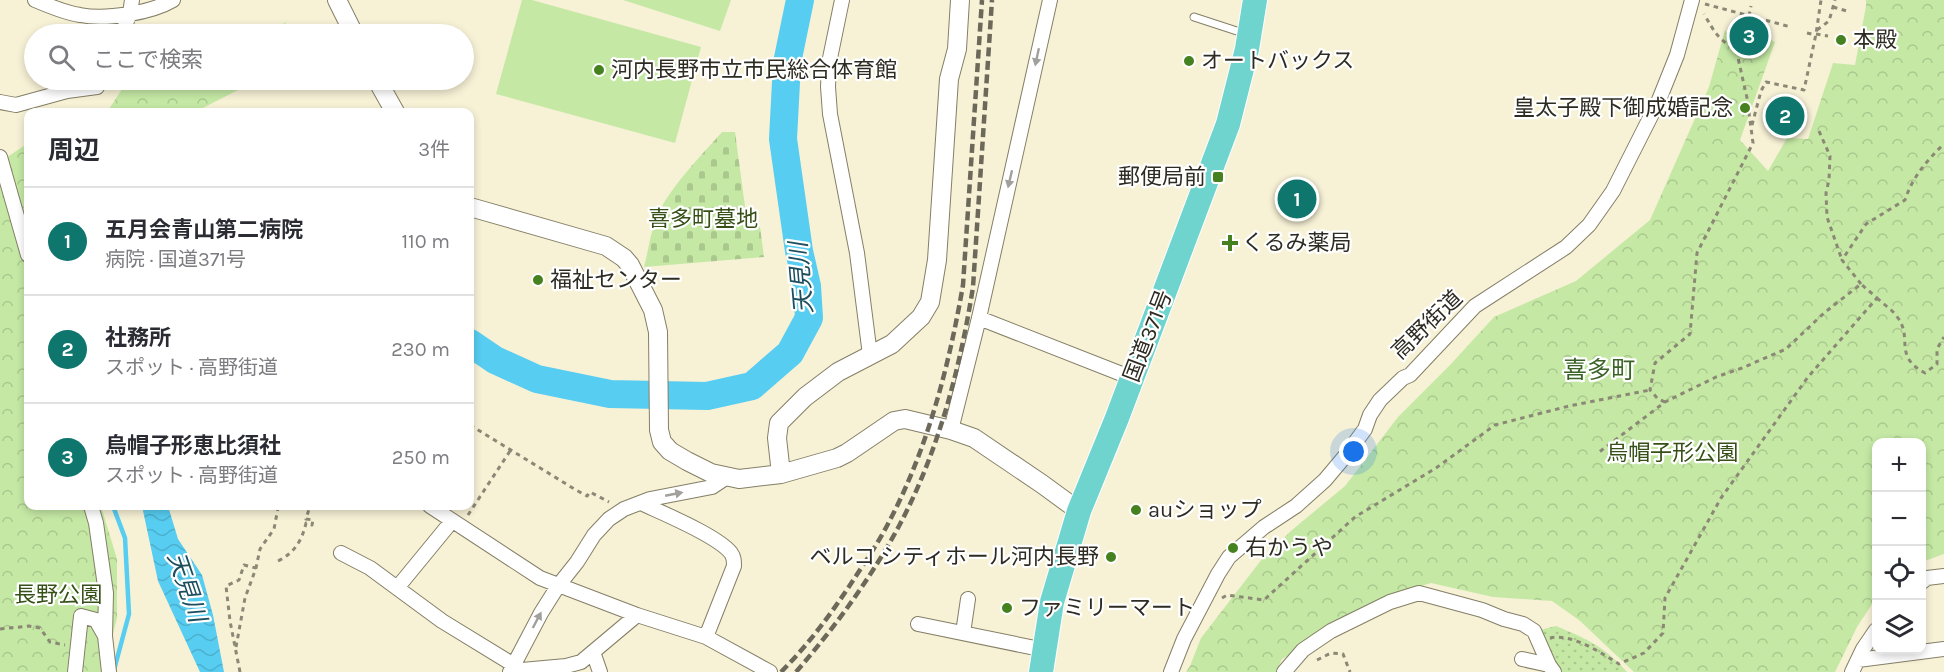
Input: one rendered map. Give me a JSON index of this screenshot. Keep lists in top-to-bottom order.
{
  "streets": {
    "highway": ["国道371号"],
    "street": ["高野街道"]
  },
  "districts": ["喜多町"],
  "water": ["天見川"],
  "parks": ["喜多町墓地", "烏帽子形公園", "長野公園"],
  "places": {
    "other": [
      "本殿",
      "オートバックス",
      "河内長野市立市民総合体育館",
      "皇太子殿下御成婚記念",
      "福祉センター",
      "auショップ",
      "右かうや",
      "ベルコ シティホール河内長野",
      "ファミリーマート"
    ],
    "transit": ["郵便局前"],
    "health": ["くるみ薬局"]
  },
  "page": {
    "pins": ["3", "2", "1"],
    "search": "ここで検索",
    "heading": ["周辺", "3件"],
    "list": [
      {
        "mark": "1",
        "name": "五月会青山第二病院",
        "note": "病院 · 国道371号",
        "value": "110 m"
      },
      {
        "mark": "2",
        "name": "社務所",
        "note": "スポット · 高野街道",
        "value": "230 m"
      },
      {
        "mark": "3",
        "name": "烏帽子形恵比須社",
        "note": "スポット · 高野街道",
        "value": "250 m"
      }
    ],
    "map_buttons": ["+", "−"]
  }
}
